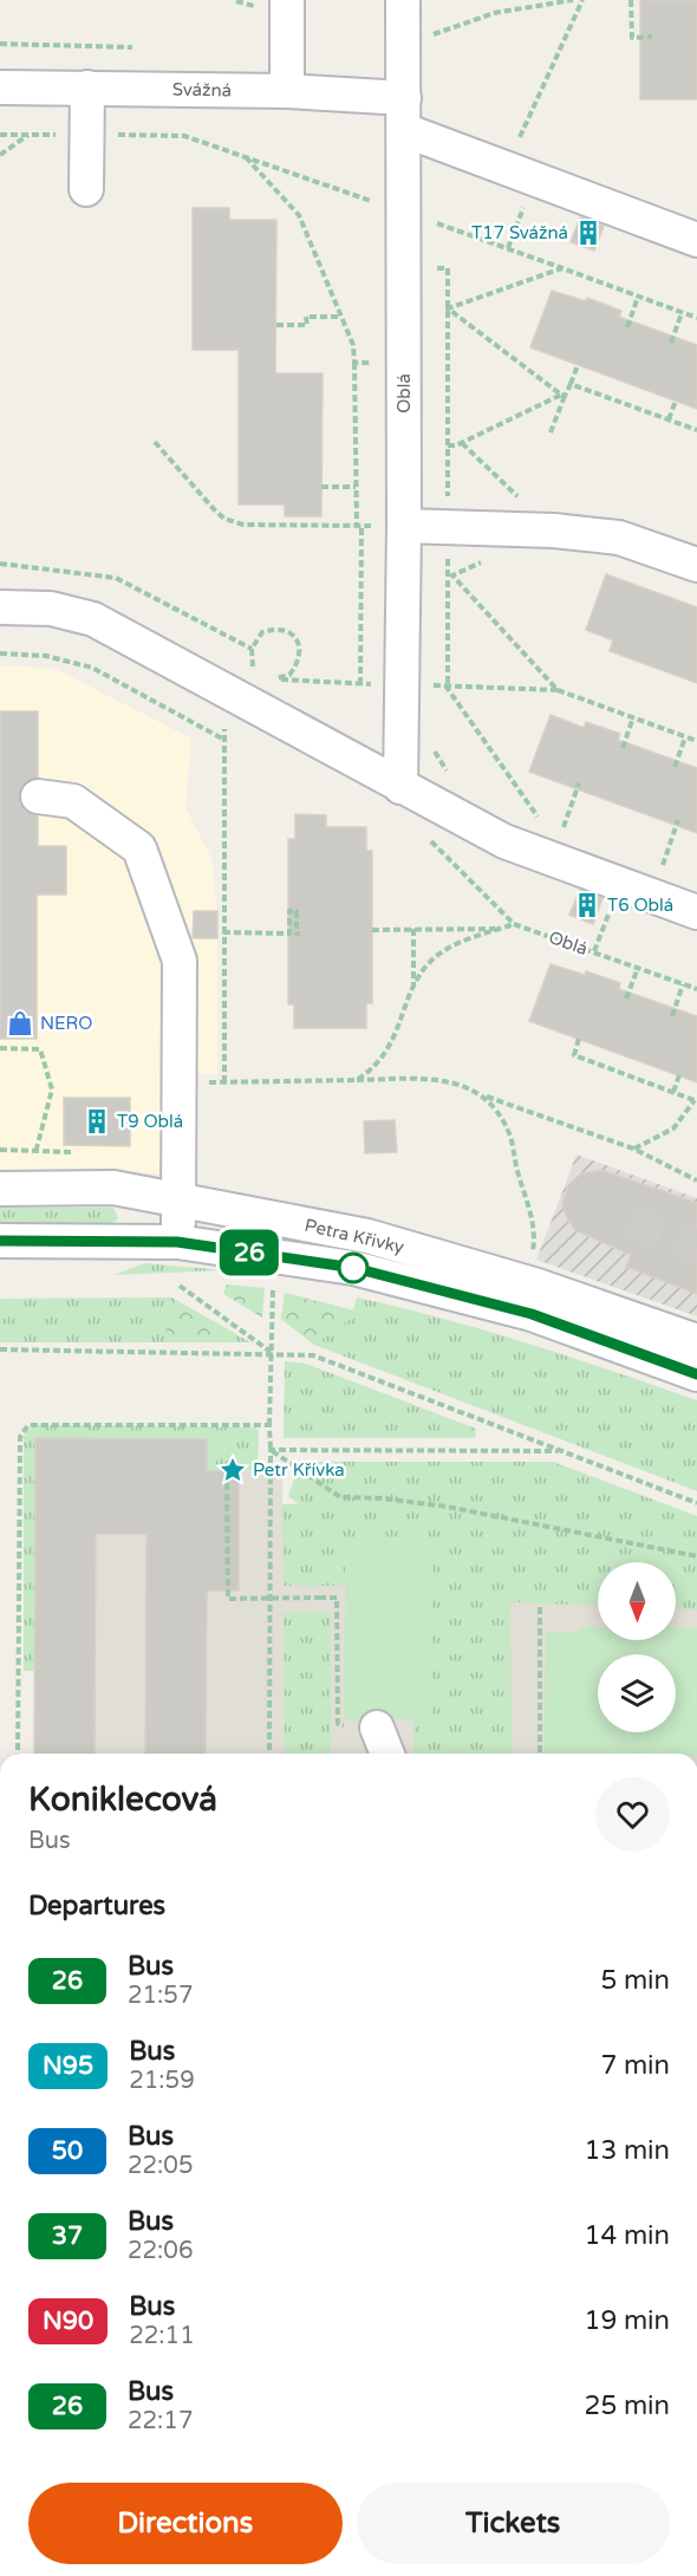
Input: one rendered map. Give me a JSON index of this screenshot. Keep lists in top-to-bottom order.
{
  "streets": {
    "street": ["Svážná", "Oblá", "Petra Křivky"]
  },
  "crossings": [
    ["Svážná", "Oblá"]
  ],
  "places": {
    "building": ["T17 Svážná", "T6 Oblá", "T9 Oblá"],
    "shop": ["NERO"],
    "place": ["Petr Křívka"]
  },
  "lines": ["bus line 26"],
  "north": "bottom",
  "page": {
    "on_map": "26",
    "heading": [
      ["Koniklecová", "Bus"],
      "Departures"
    ],
    "list": [
      {
        "mark": "26",
        "name": "Bus",
        "note": "21:57",
        "value": "5 min"
      },
      {
        "mark": "N95",
        "name": "Bus",
        "note": "21:59",
        "value": "7 min"
      },
      {
        "mark": "50",
        "name": "Bus",
        "note": "22:05",
        "value": "13 min"
      },
      {
        "mark": "37",
        "name": "Bus",
        "note": "22:06",
        "value": "14 min"
      },
      {
        "mark": "N90",
        "name": "Bus",
        "note": "22:11",
        "value": "19 min"
      },
      {
        "mark": "26",
        "name": "Bus",
        "note": "22:17",
        "value": "25 min"
      }
    ],
    "buttons": ["Directions", "Tickets"]
  }
}
